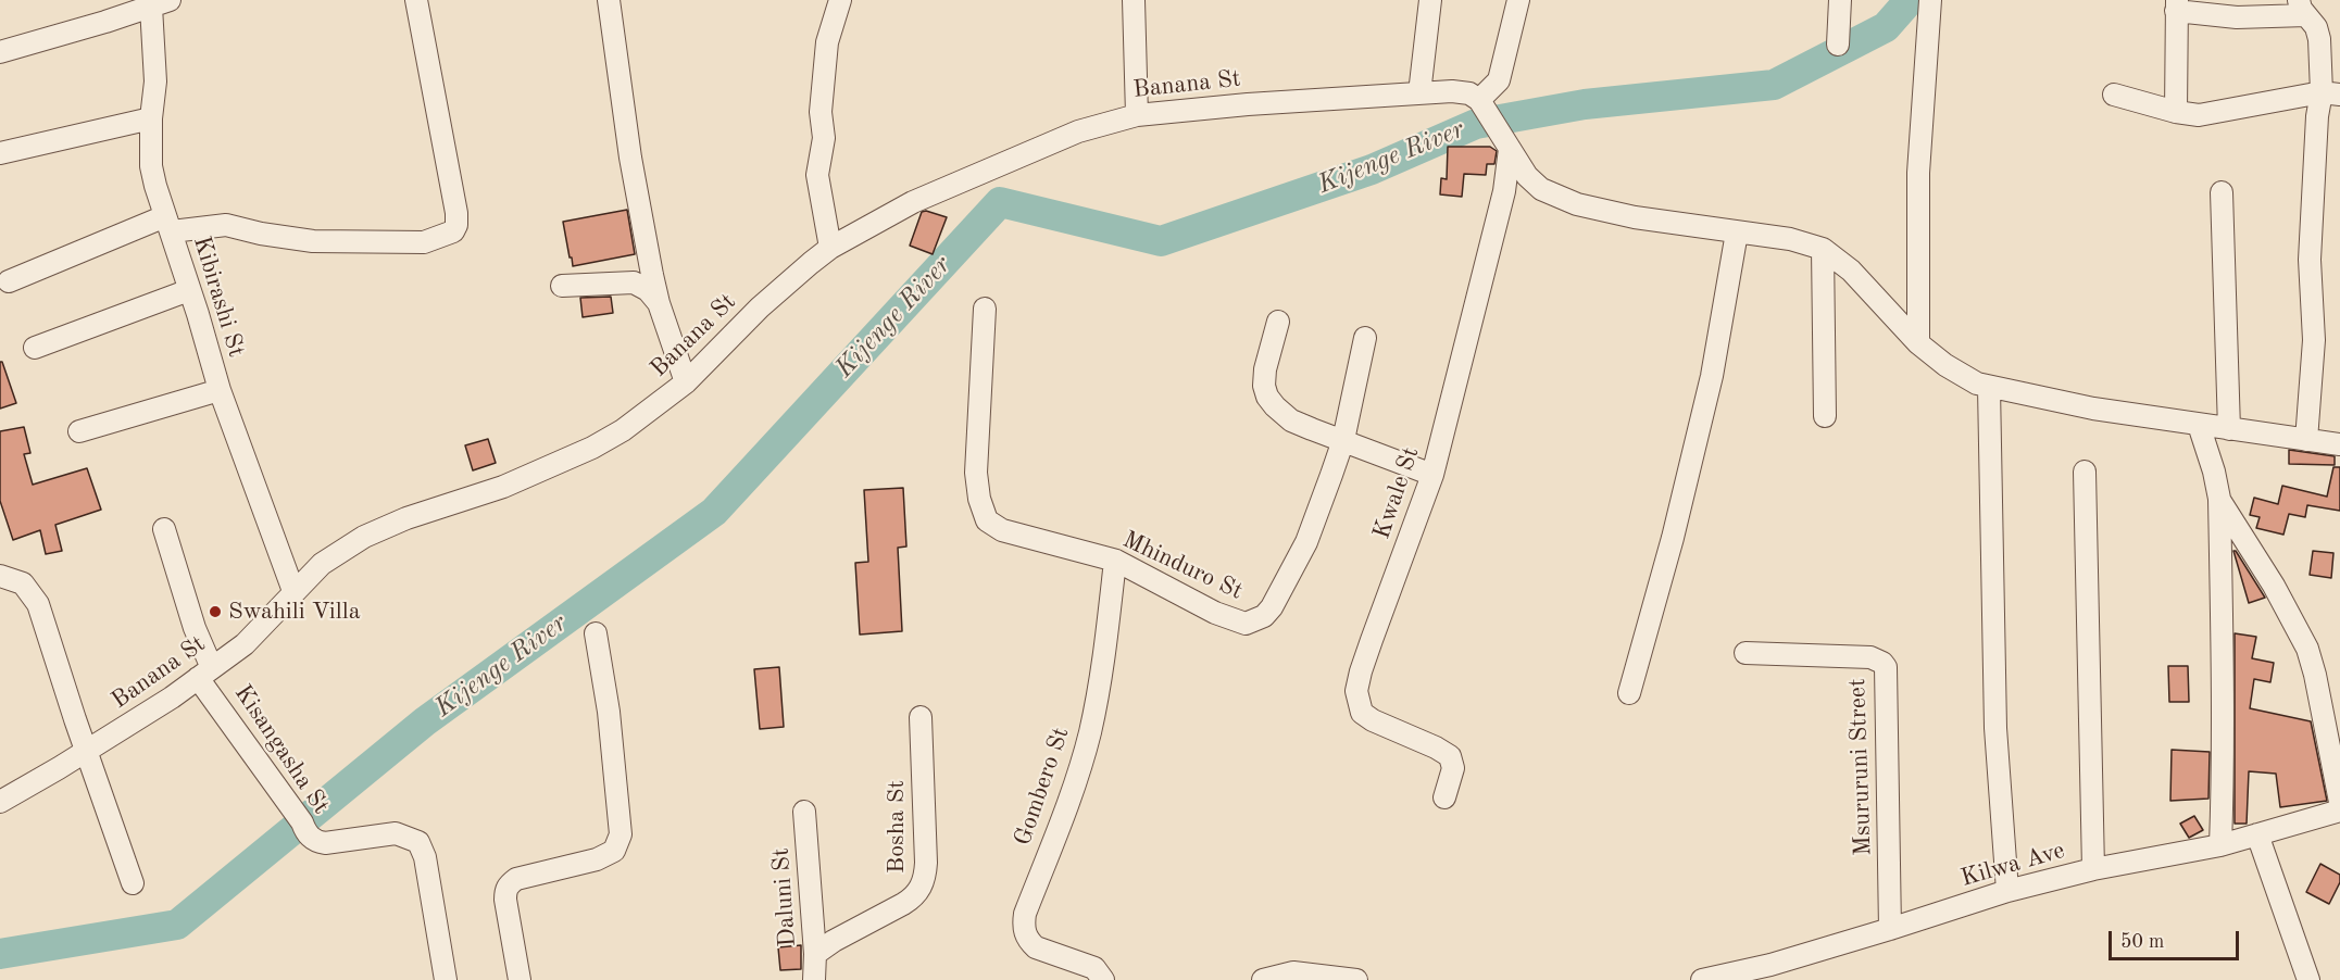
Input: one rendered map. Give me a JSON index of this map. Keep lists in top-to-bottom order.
{
  "streets": {
    "street": [
      "Banana St",
      "Kibirashi St",
      "Kwale St",
      "Mhinduro St",
      "Kisangasha St",
      "Msururuni Street",
      "Gombero St",
      "Bosha St",
      "Kilwa Ave",
      "Daluni St"
    ]
  },
  "crossings": [
    ["Banana St", "Kibirashi St"],
    ["Banana St", "Kisangasha St"],
    ["Mhinduro St", "Gombero St"],
    ["Msururuni Street", "Kilwa Ave"],
    ["Bosha St", "Daluni St"]
  ],
  "water": ["Kijenge River"],
  "places": ["Swahili Villa"],
  "scale_bar": "50 m"
}
